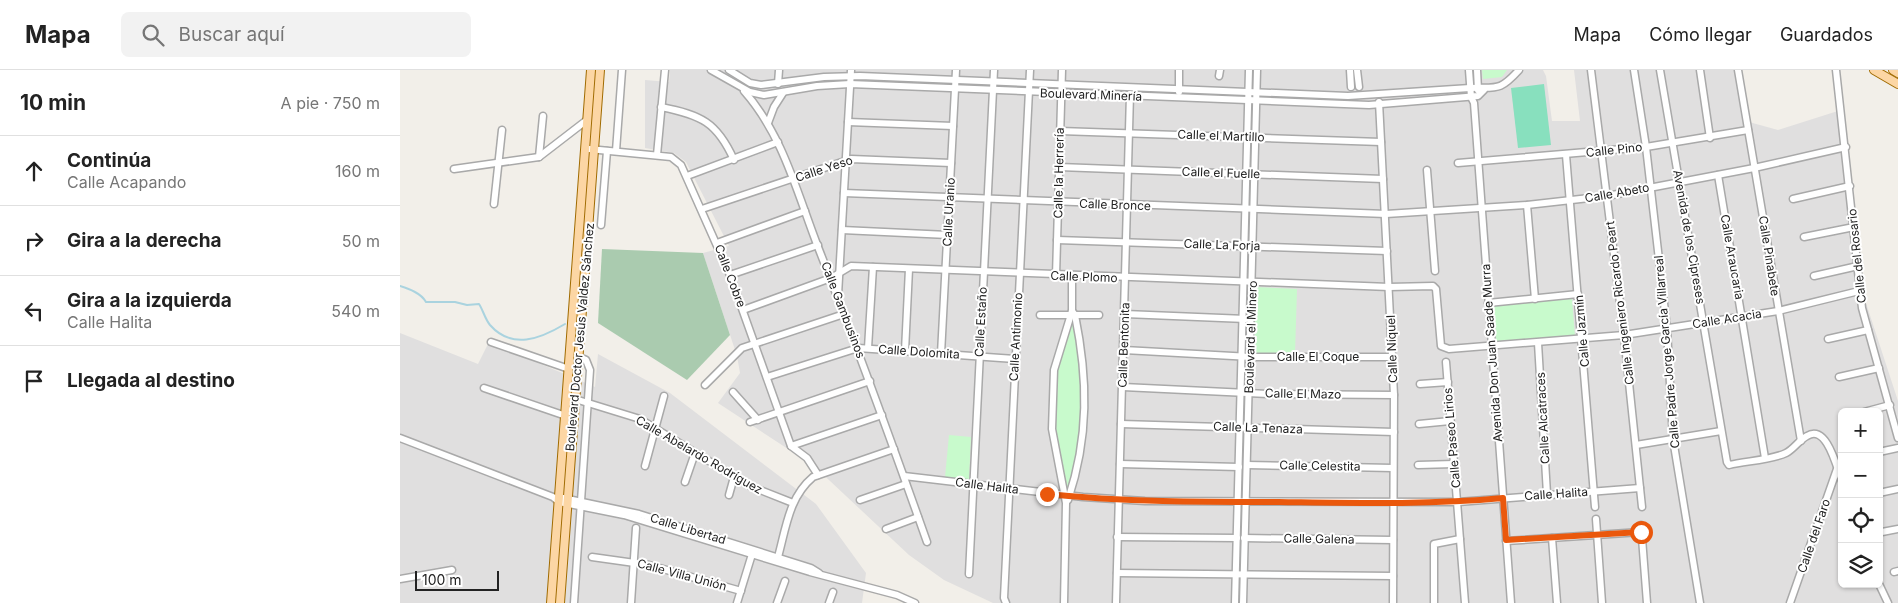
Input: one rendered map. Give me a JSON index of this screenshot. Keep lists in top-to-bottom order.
{
  "streets": {
    "main road": ["Boulevard Doctor Jesús Valdez Sánchez"],
    "street": [
      "Boulevard Minería",
      "Calle el Martillo",
      "Calle Pino",
      "Calle Yeso",
      "Calle la Herrería",
      "Calle el Fuelle",
      "Calle Abeto",
      "Calle Bronce",
      "Calle Uranio",
      "Avenida de los Cipreses",
      "Calle La Forja",
      "Calle Pinabete",
      "Calle del Rosario",
      "Calle Araucaria",
      "Calle Cobre",
      "Calle Plomo",
      "Calle Ingeniero Ricardo Peart",
      "Calle Gambusinos",
      "Calle Acacia",
      "Calle Estaño",
      "Calle Jazmín",
      "Calle Antimonio",
      "Boulevard el Minero",
      "Calle Bentonita",
      "Calle Níquel",
      "Calle Dolomita",
      "Calle Padre Jorge García Villarreal",
      "Avenida Don Juan Saade Murra",
      "Calle El Coque",
      "Calle El Mazo",
      "Calle Alcatraces",
      "Calle La Tenaza",
      "Calle Paseo Lirios",
      "Calle Abelardo Rodríguez",
      "Calle Celestita",
      "Calle Halita",
      "Calle Libertad",
      "Calle del Faro",
      "Calle Galena",
      "Calle Villa Unión"
    ]
  },
  "crossings": [
    ["Boulevard Minería", "Calle la Herrería"],
    ["Boulevard Minería", "Calle Uranio"],
    ["Boulevard Minería", "Calle Gambusinos"],
    ["Boulevard Minería", "Calle Estaño"],
    ["Boulevard Minería", "Calle Antimonio"],
    ["Boulevard Minería", "Boulevard el Minero"],
    ["Boulevard Minería", "Calle Bentonita"],
    ["Boulevard Minería", "Calle Níquel"],
    ["Boulevard Minería", "Avenida Don Juan Saade Murra"],
    ["Calle el Martillo", "Calle la Herrería"],
    ["Calle el Martillo", "Boulevard el Minero"],
    ["Calle el Martillo", "Calle Bentonita"],
    ["Calle el Martillo", "Calle Níquel"],
    ["Calle Pino", "Avenida de los Cipreses"],
    ["Calle Pino", "Calle Pinabete"],
    ["Calle Pino", "Calle Ingeniero Ricardo Peart"],
    ["Calle Pino", "Calle Jazmín"],
    ["Calle Pino", "Calle Padre Jorge García Villarreal"],
    ["Calle Pino", "Avenida Don Juan Saade Murra"],
    ["Calle Yeso", "Calle Uranio"],
    ["Calle Yeso", "Calle Cobre"],
    ["Calle Yeso", "Calle Gambusinos"],
    ["Calle la Herrería", "Calle el Fuelle"],
    ["Calle la Herrería", "Calle Bronce"],
    ["Calle la Herrería", "Calle La Forja"],
    ["Calle la Herrería", "Calle Plomo"],
    ["Calle el Fuelle", "Boulevard el Minero"],
    ["Calle el Fuelle", "Calle Bentonita"],
    ["Calle el Fuelle", "Calle Níquel"],
    ["Calle Abeto", "Calle Bronce"],
    ["Calle Abeto", "Avenida de los Cipreses"],
    ["Calle Abeto", "Calle Pinabete"],
    ["Calle Abeto", "Calle del Rosario"],
    ["Calle Abeto", "Calle Araucaria"],
    ["Calle Abeto", "Calle Ingeniero Ricardo Peart"],
    ["Calle Abeto", "Calle Jazmín"],
    ["Calle Abeto", "Calle Níquel"],
    ["Calle Abeto", "Calle Padre Jorge García Villarreal"],
    ["Calle Abeto", "Avenida Don Juan Saade Murra"],
    ["Calle Bronce", "Calle Uranio"],
    ["Calle Bronce", "Calle Estaño"],
    ["Calle Bronce", "Calle Antimonio"],
    ["Calle Bronce", "Boulevard el Minero"],
    ["Calle Bronce", "Calle Bentonita"],
    ["Calle Bronce", "Calle Níquel"],
    ["Calle Uranio", "Calle Plomo"],
    ["Calle Uranio", "Calle Dolomita"],
    ["Avenida de los Cipreses", "Calle Araucaria"],
    ["Avenida de los Cipreses", "Calle Acacia"],
    ["Calle La Forja", "Boulevard el Minero"],
    ["Calle La Forja", "Calle Bentonita"],
    ["Calle La Forja", "Calle Níquel"],
    ["Calle Pinabete", "Calle Acacia"],
    ["Calle del Rosario", "Calle Acacia"],
    ["Calle Araucaria", "Calle Acacia"],
    ["Calle Cobre", "Calle Plomo"],
    ["Calle Cobre", "Boulevard Doctor Jesús Valdez Sánchez"],
    ["Calle Cobre", "Calle Dolomita"],
    ["Calle Plomo", "Calle Gambusinos"],
    ["Calle Plomo", "Calle Acacia"],
    ["Calle Plomo", "Calle Estaño"],
    ["Calle Plomo", "Calle Antimonio"],
    ["Calle Plomo", "Boulevard el Minero"],
    ["Calle Plomo", "Calle Bentonita"],
    ["Calle Plomo", "Calle Níquel"],
    ["Calle Ingeniero Ricardo Peart", "Calle Acacia"],
    ["Calle Ingeniero Ricardo Peart", "Calle Halita"],
    ["Calle Gambusinos", "Calle Dolomita"],
    ["Calle Gambusinos", "Calle Halita"],
    ["Calle Acacia", "Calle Jazmín"],
    ["Calle Acacia", "Calle Padre Jorge García Villarreal"],
    ["Calle Acacia", "Avenida Don Juan Saade Murra"],
    ["Calle Acacia", "Calle Alcatraces"],
    ["Calle Estaño", "Calle Dolomita"],
    ["Calle Estaño", "Calle Halita"],
    ["Calle Jazmín", "Calle Halita"],
    ["Boulevard Doctor Jesús Valdez Sánchez", "Calle Abelardo Rodríguez"],
    ["Boulevard Doctor Jesús Valdez Sánchez", "Calle Libertad"],
    ["Calle Antimonio", "Calle Dolomita"],
    ["Calle Antimonio", "Calle Halita"],
    ["Boulevard el Minero", "Calle El Coque"],
    ["Boulevard el Minero", "Calle El Mazo"],
    ["Boulevard el Minero", "Calle La Tenaza"],
    ["Boulevard el Minero", "Calle Celestita"],
    ["Boulevard el Minero", "Calle Halita"],
    ["Boulevard el Minero", "Calle Galena"],
    ["Calle Bentonita", "Calle El Coque"],
    ["Calle Bentonita", "Calle El Mazo"],
    ["Calle Bentonita", "Calle La Tenaza"],
    ["Calle Bentonita", "Calle Halita"],
    ["Calle Bentonita", "Calle Galena"],
    ["Calle Níquel", "Calle El Coque"],
    ["Calle Níquel", "Calle El Mazo"],
    ["Calle Níquel", "Calle La Tenaza"],
    ["Calle Níquel", "Calle Celestita"],
    ["Calle Níquel", "Calle Halita"],
    ["Calle Níquel", "Calle Galena"],
    ["Avenida Don Juan Saade Murra", "Calle Halita"],
    ["Calle Alcatraces", "Calle Halita"],
    ["Calle Paseo Lirios", "Calle Halita"]
  ],
  "scale_bar": "100 m",
  "page": {
    "header": "Mapa",
    "search": "Buscar aquí",
    "nav": ["Mapa", "Cómo llegar", "Guardados"],
    "heading": ["10 min", "A pie · 750 m"],
    "list": [
      ["Continúa", "Calle Acapando", "160 m"],
      ["Gira a la derecha", "50 m"],
      ["Gira a la izquierda", "Calle Halita", "540 m"],
      "Llegada al destino"
    ],
    "map_buttons": ["+", "−"],
    "scale": "100 m"
  }
}
